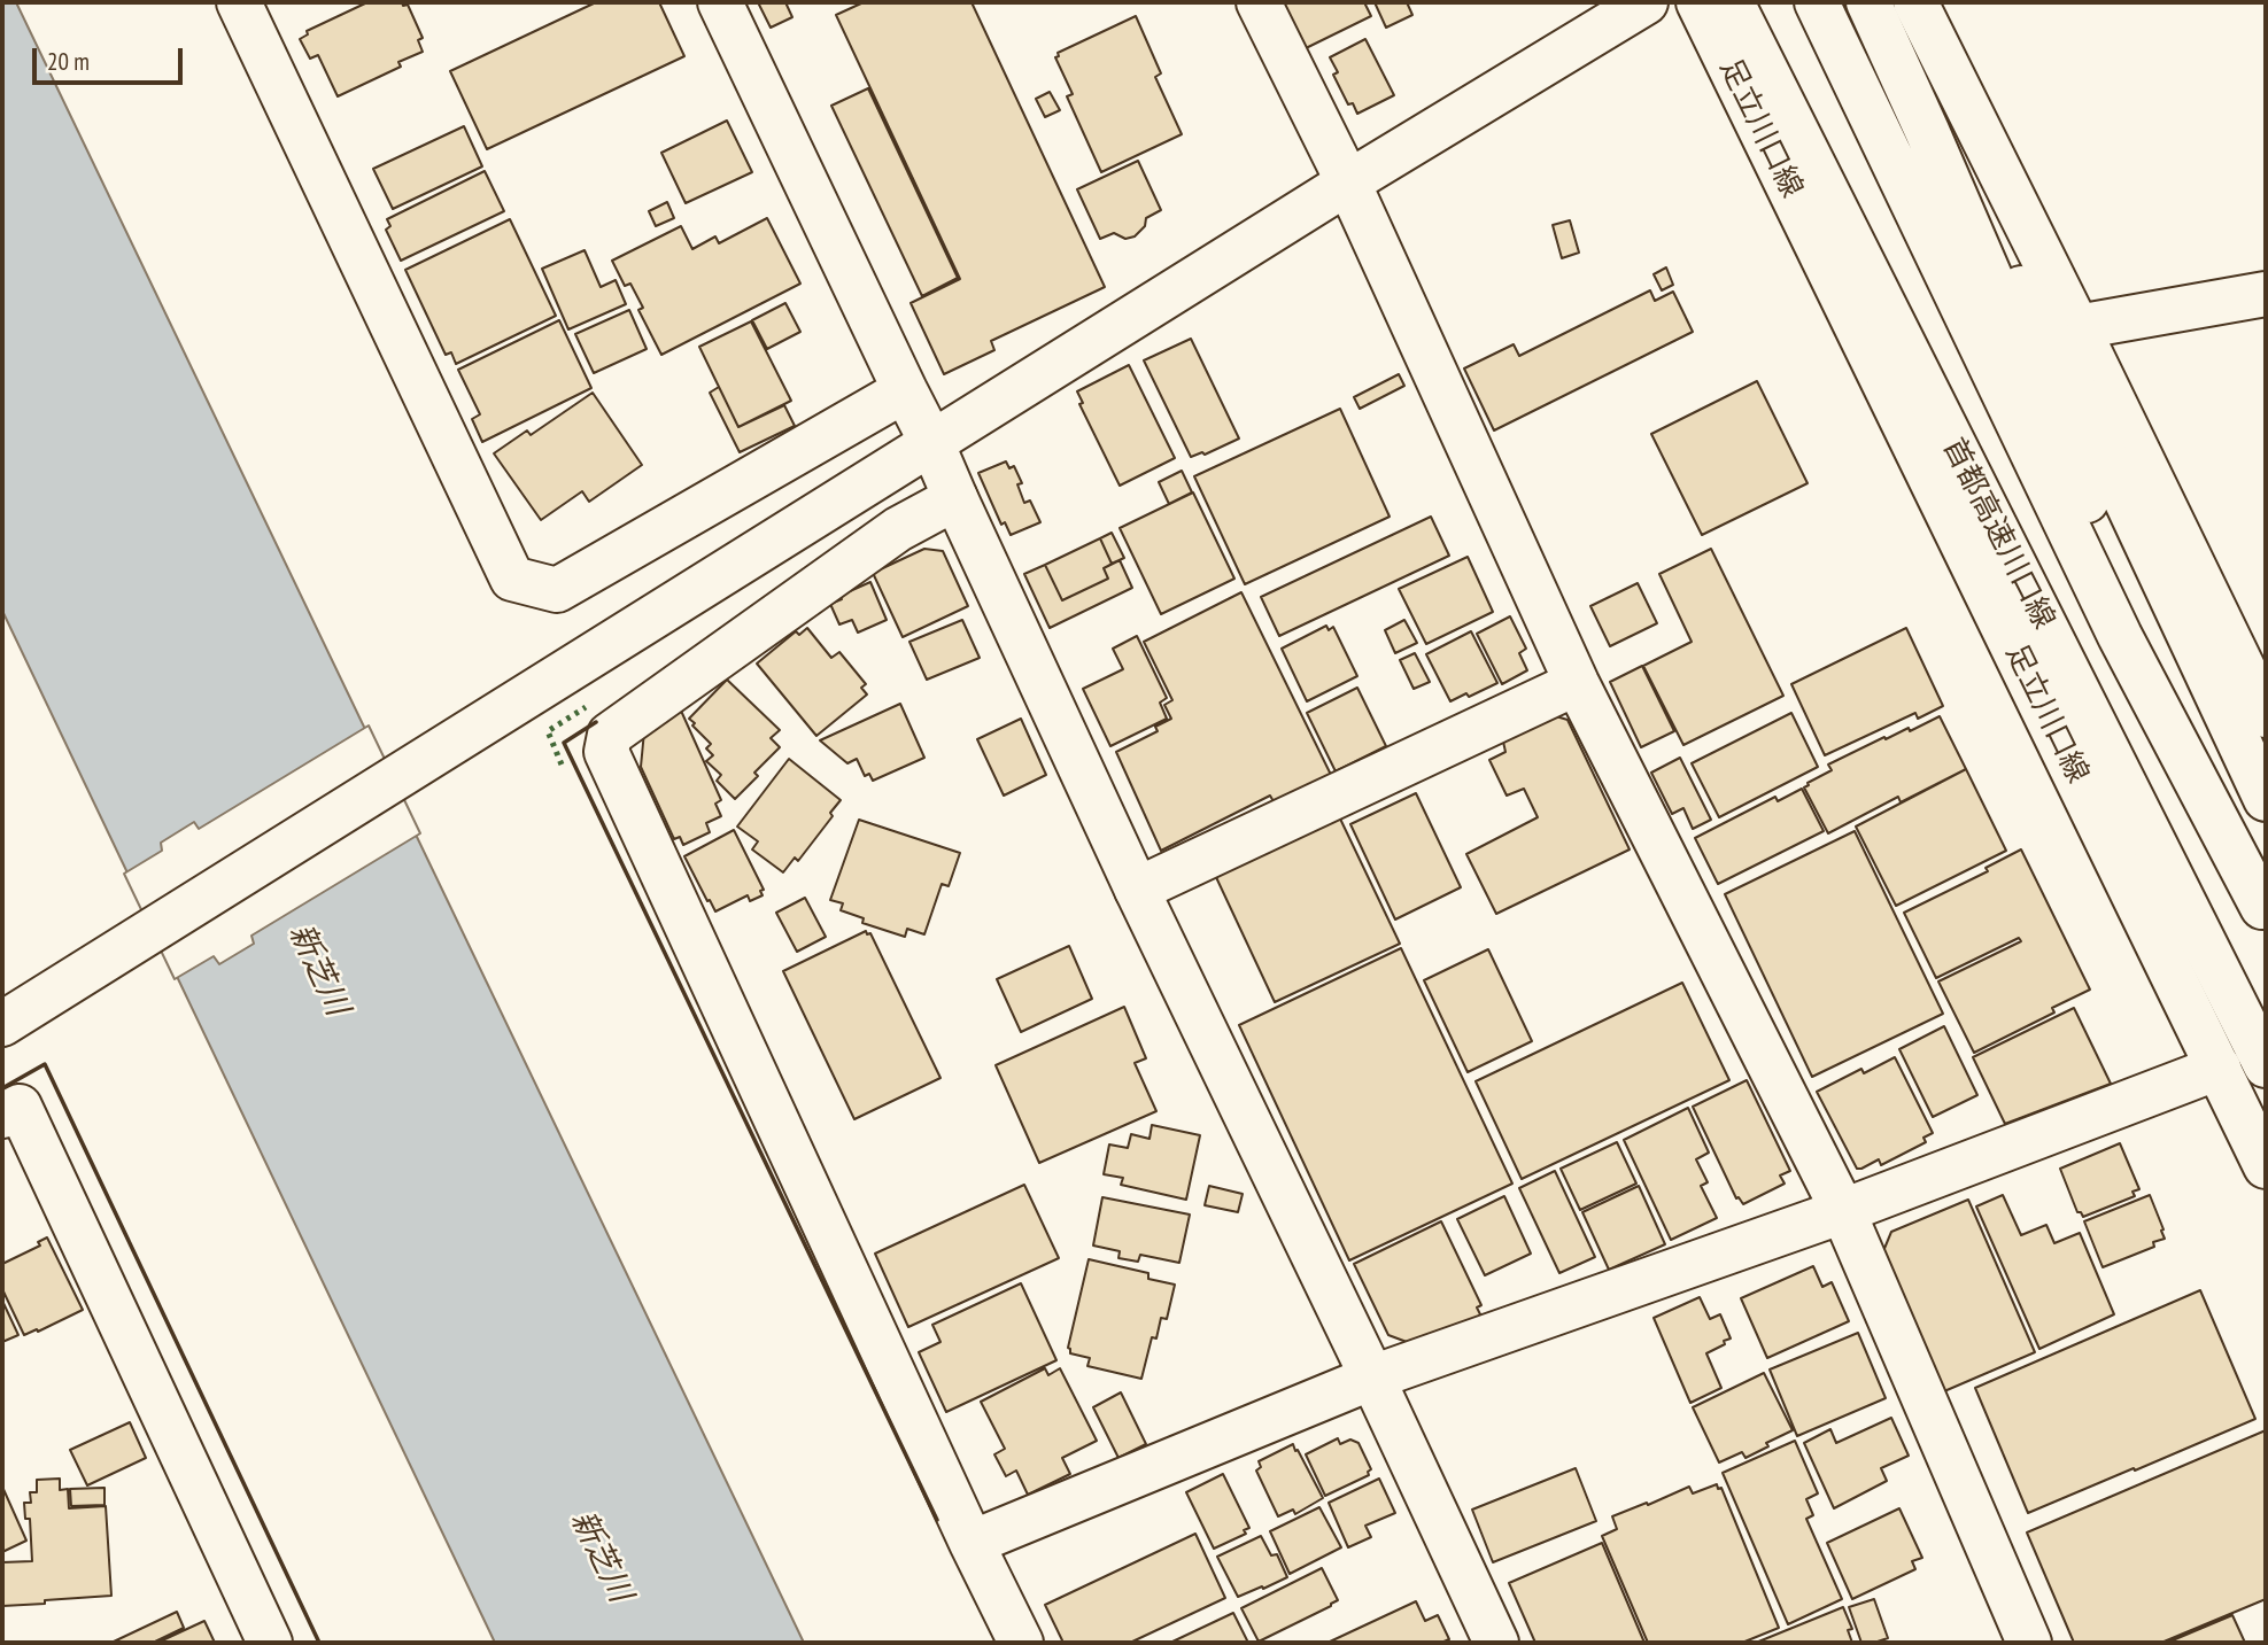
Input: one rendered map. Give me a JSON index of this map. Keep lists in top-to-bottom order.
{
  "streets": {
    "main road": ["足立川口線", "首都高速川口線"]
  },
  "water": ["新芝川"],
  "scale_bar": "20 m"
}
